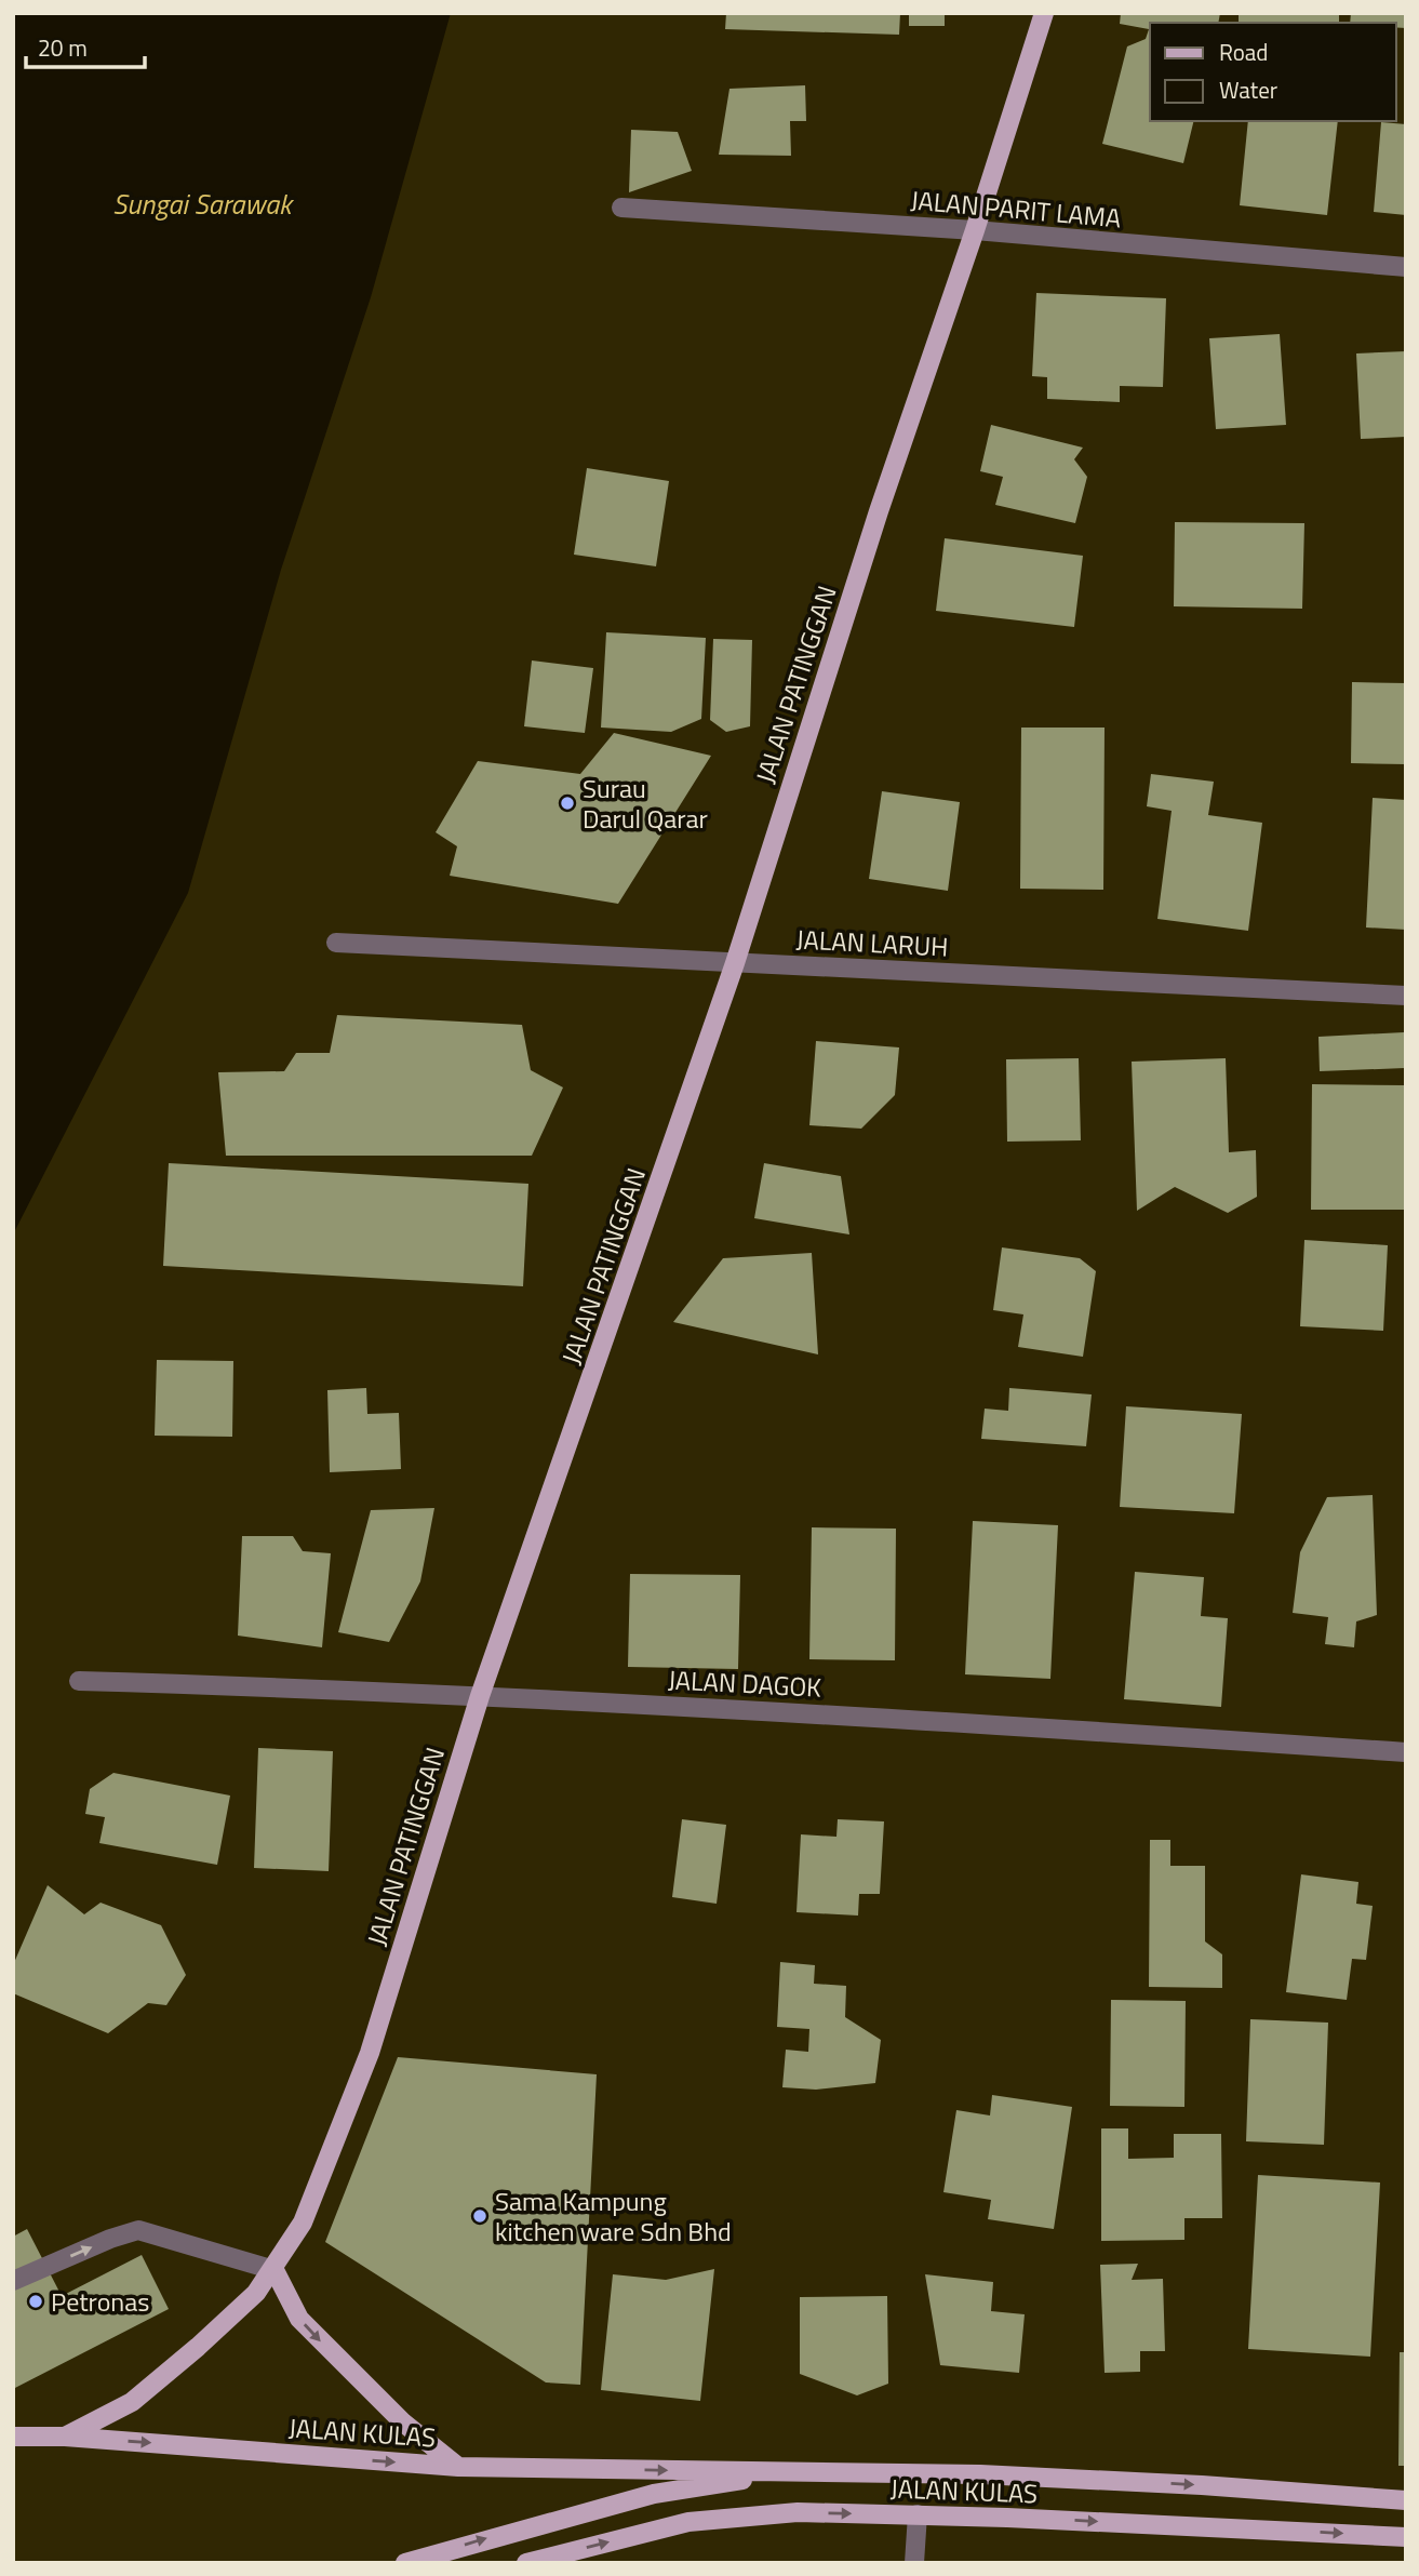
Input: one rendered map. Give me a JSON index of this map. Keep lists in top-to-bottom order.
{
  "streets": {
    "main road": ["JALAN PATINGGAN", "JALAN KULAS"],
    "street": ["JALAN PARIT LAMA", "JALAN LARUH", "JALAN DAGOK"]
  },
  "crossings": [
    ["JALAN PARIT LAMA", "JALAN PATINGGAN"],
    ["JALAN PATINGGAN", "JALAN LARUH"],
    ["JALAN PATINGGAN", "JALAN DAGOK"],
    ["JALAN PATINGGAN", "JALAN KULAS"]
  ],
  "one_way": ["JALAN KULAS"],
  "water": ["Sungai Sarawak"],
  "places": ["Surau Darul Qarar", "Sama Kampung kitchen ware Sdn Bhd", "Petronas"],
  "legend": ["Road", "Water"],
  "scale_bar": "20 m"
}
